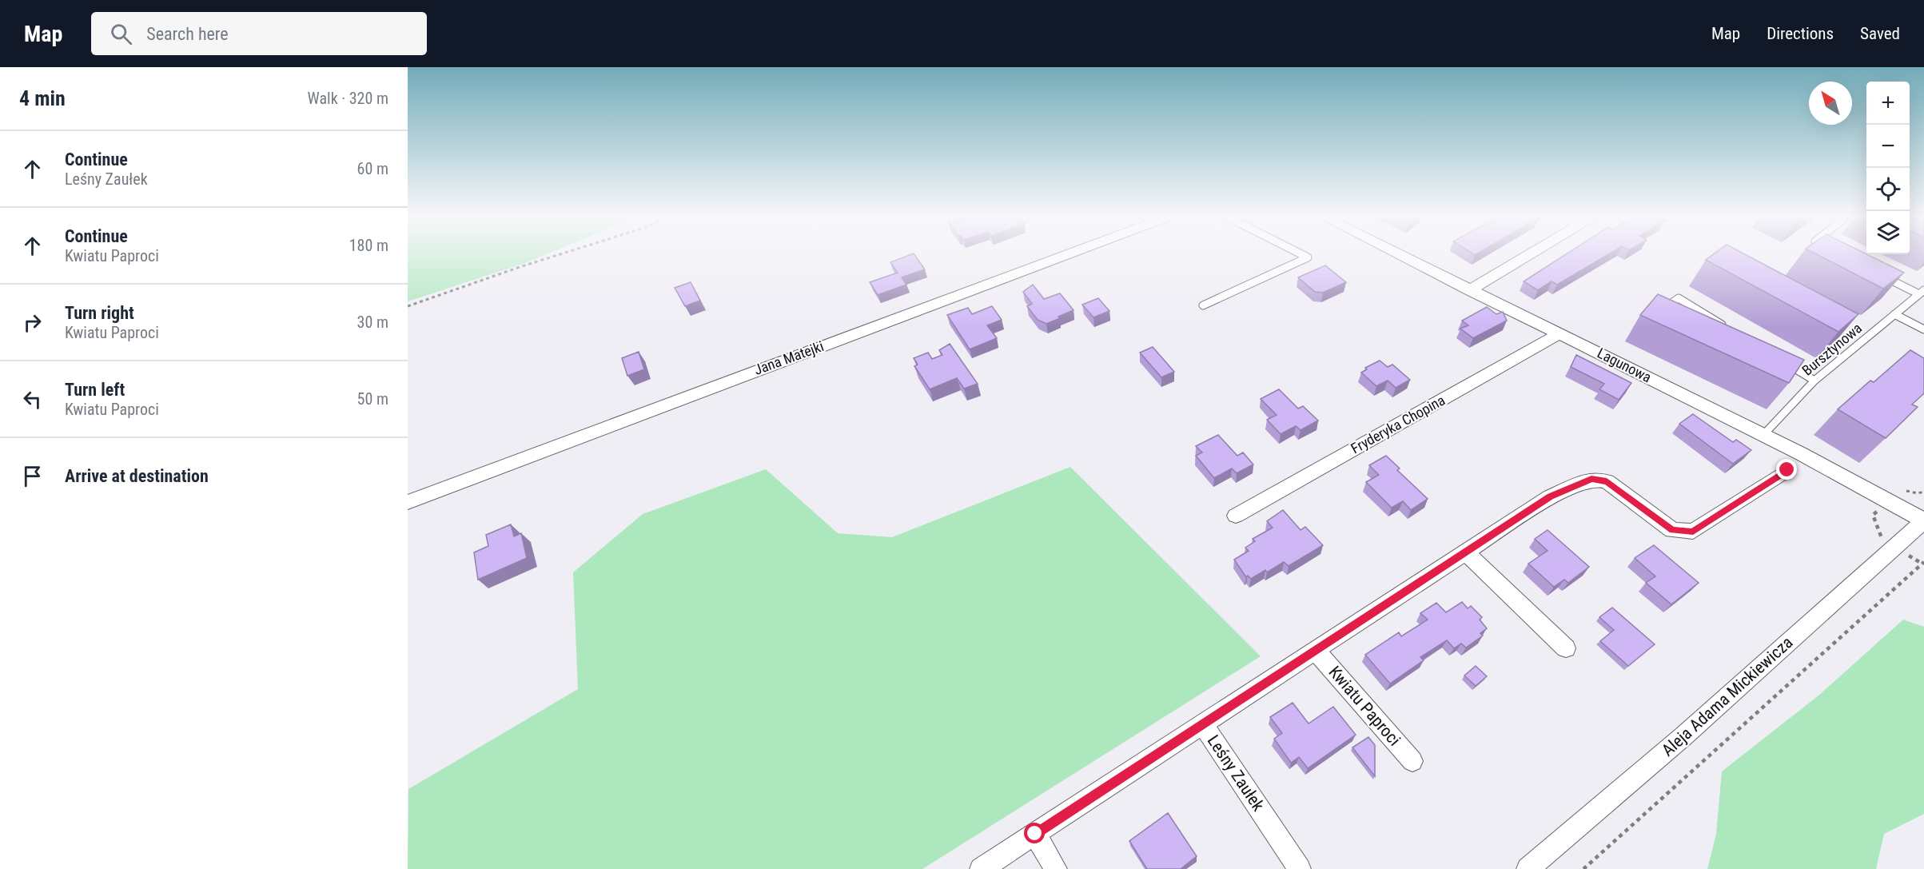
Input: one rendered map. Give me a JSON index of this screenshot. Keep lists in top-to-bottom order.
{
  "streets": {
    "street": [
      "Jana Matejki",
      "Lagunowa",
      "Fryderyka Chopina",
      "Aleja Adama Mickiewicza",
      "Kwiatu Paproci",
      "Leśny Zaułek"
    ],
    "lane": ["Bursztynowa"]
  },
  "crossings": [
    ["Bursztynowa", "Lagunowa"],
    ["Lagunowa", "Fryderyka Chopina"],
    ["Lagunowa", "Aleja Adama Mickiewicza"]
  ],
  "north": "top left",
  "page": {
    "header": "Map",
    "search": "Search here",
    "nav": ["Map", "Directions", "Saved"],
    "heading": ["4 min", "Walk · 320 m"],
    "map_buttons": ["+", "−"],
    "list": [
      ["Continue", "Leśny Zaułek", "60 m"],
      ["Continue", "Kwiatu Paproci", "180 m"],
      ["Turn right", "Kwiatu Paproci", "30 m"],
      ["Turn left", "Kwiatu Paproci", "50 m"],
      "Arrive at destination"
    ]
  }
}
